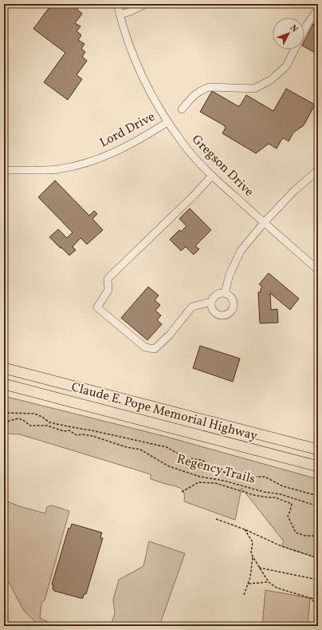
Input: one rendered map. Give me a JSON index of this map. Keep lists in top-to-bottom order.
{
  "streets": {
    "highway": ["Claude E. Pope Memorial Highway"],
    "street": ["Lord Drive", "Gregson Drive"],
    "path": ["Regency Trails"]
  },
  "crossings": [
    ["Lord Drive", "Gregson Drive"]
  ],
  "north": "top right"
}
